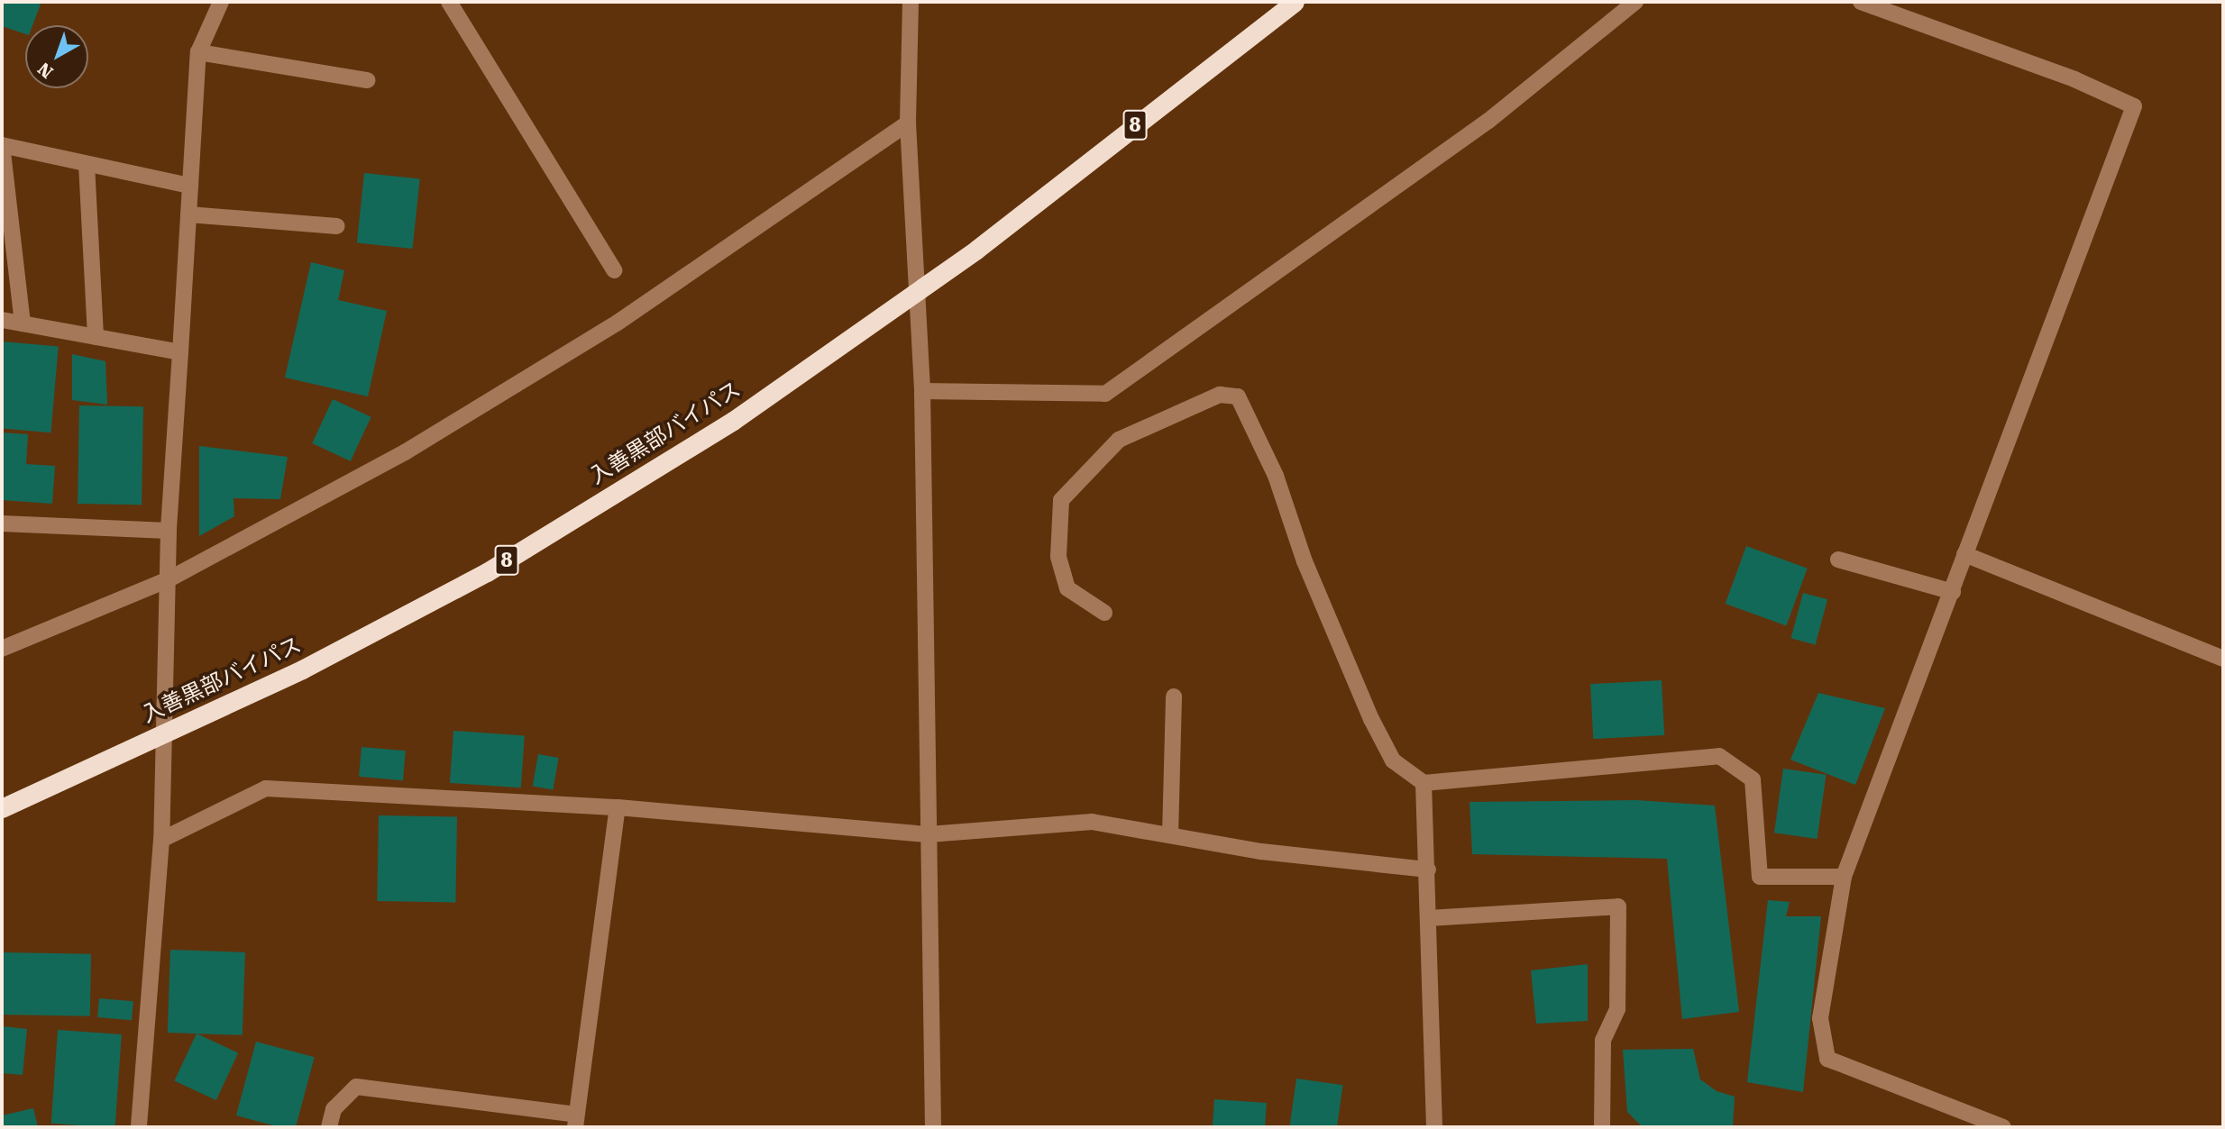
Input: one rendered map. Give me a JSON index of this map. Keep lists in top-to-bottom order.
{
  "streets": {
    "highway": ["8", "入善黒部バイパス"]
  },
  "north": "bottom left"
}
